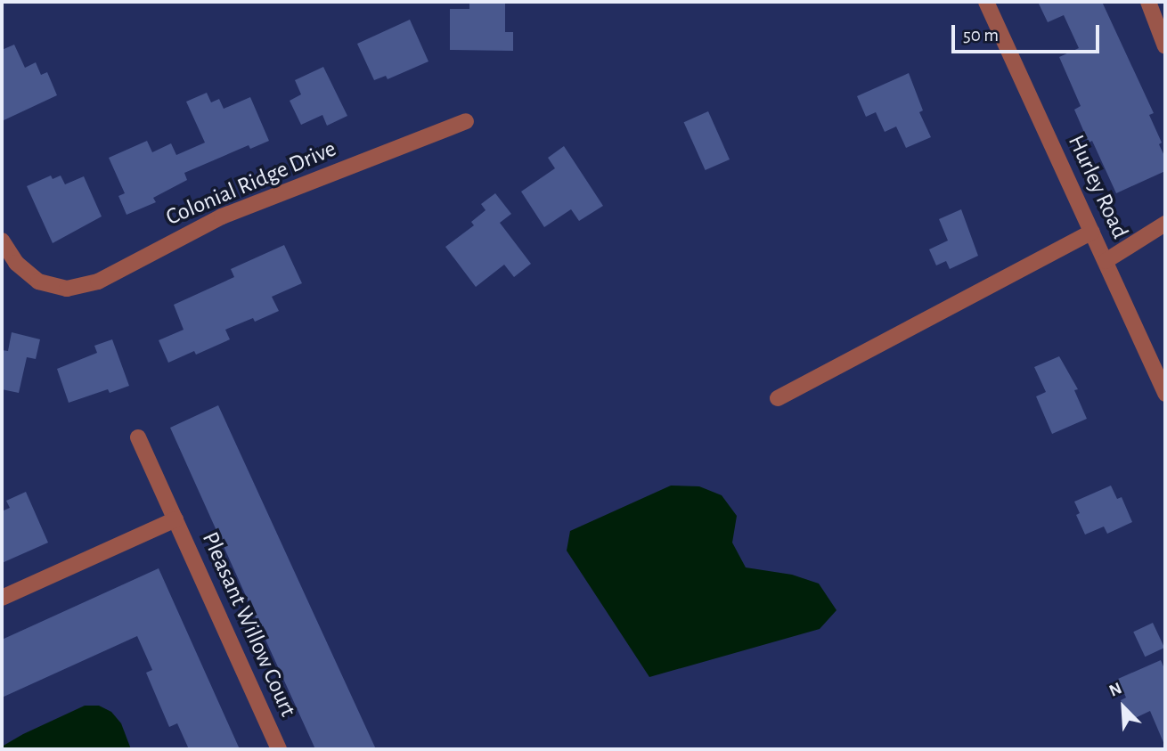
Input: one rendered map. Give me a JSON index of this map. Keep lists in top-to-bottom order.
{
  "streets": {
    "street": ["Colonial Ridge Drive", "Hurley Road", "Pleasant Willow Court"]
  },
  "scale_bar": "50 m",
  "north": "top left"
}
